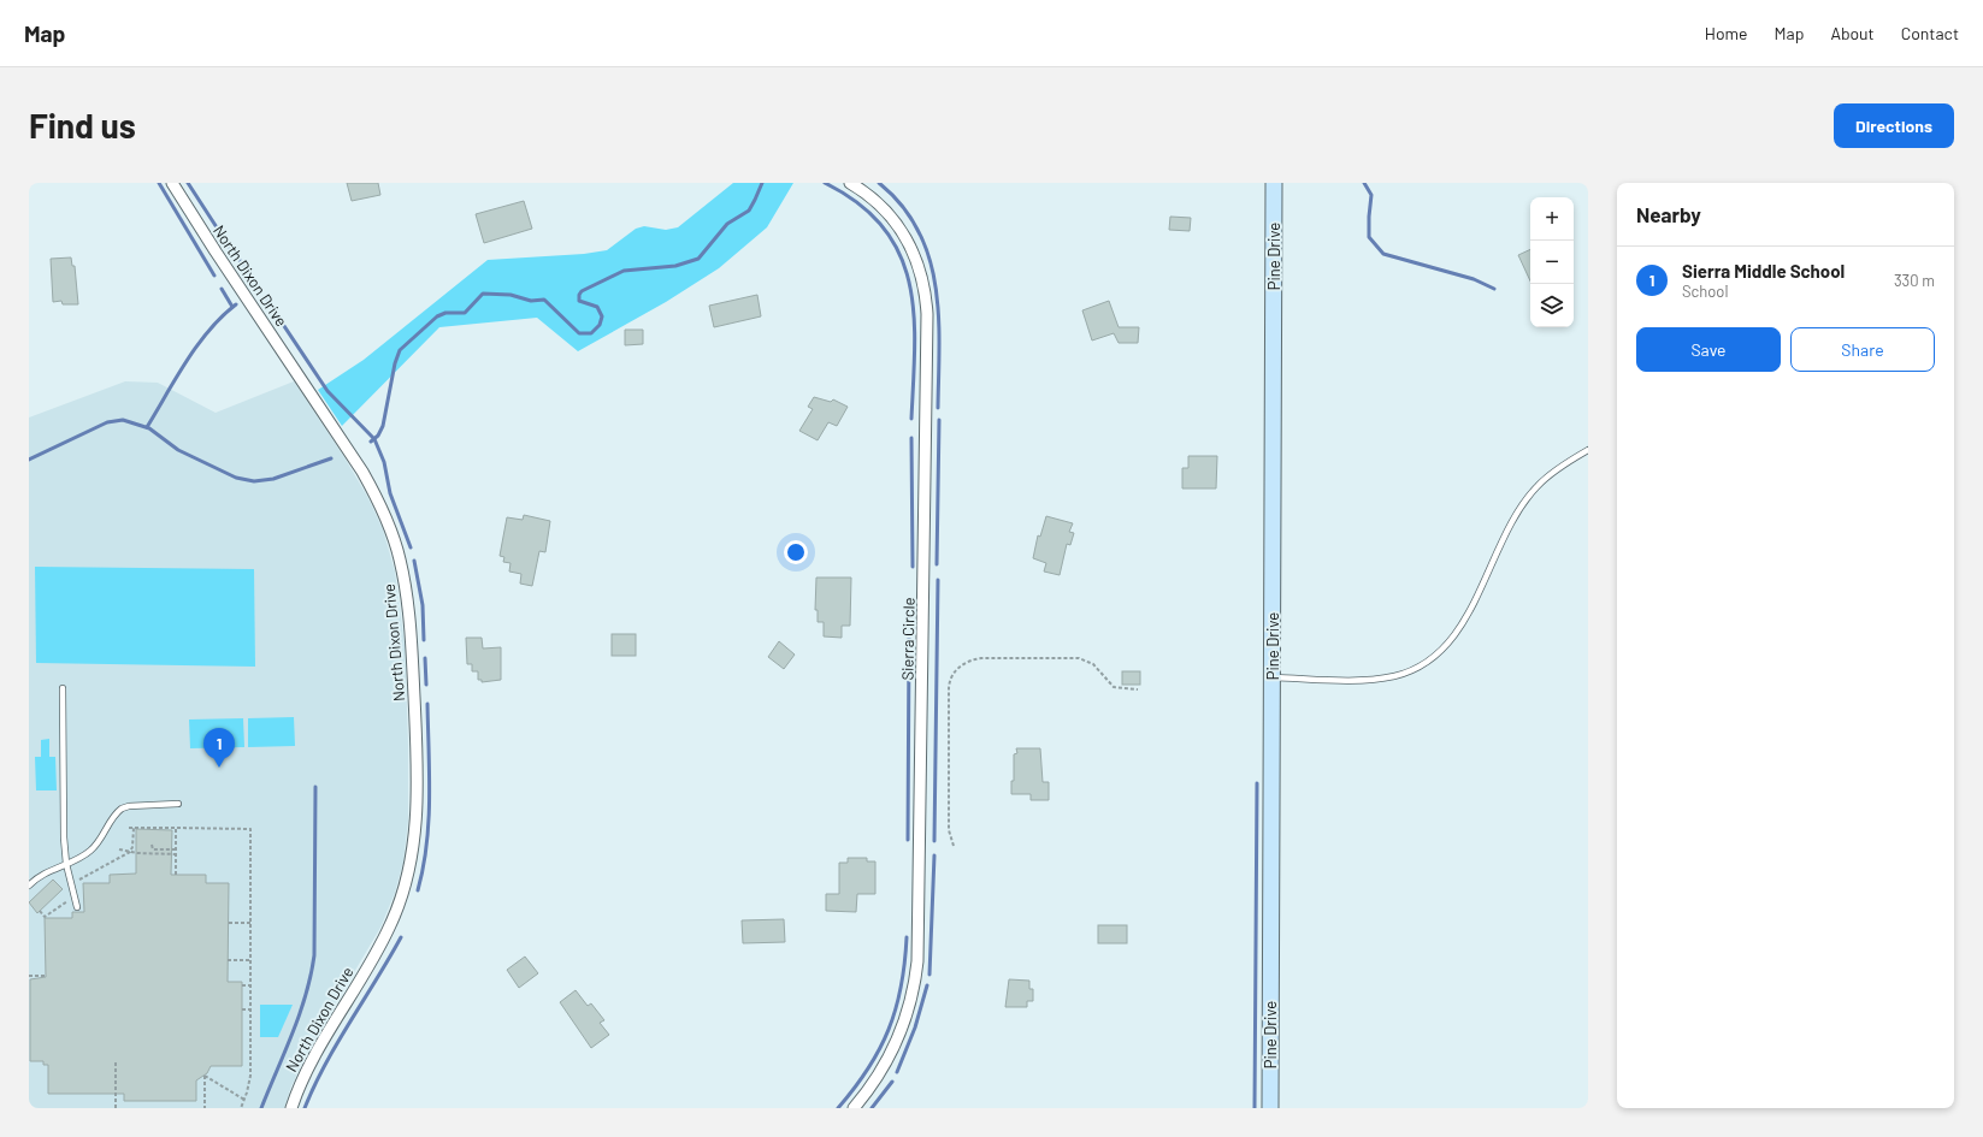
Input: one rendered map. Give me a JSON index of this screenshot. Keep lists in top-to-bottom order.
{
  "streets": {
    "main road": ["Pine Drive"],
    "street": ["North Dixon Drive", "Sierra Circle"]
  },
  "page": {
    "header": "Map",
    "nav": [
      "Home",
      "Map",
      "About",
      "Contact"
    ],
    "buttons": [
      "Directions",
      ["Save", "Share"]
    ],
    "title": "Find us",
    "heading": "Nearby",
    "map_buttons": ["+", "−"],
    "list": [
      {
        "mark": "1",
        "name": "Sierra Middle School",
        "note": "School",
        "value": "330 m"
      }
    ],
    "pins": "1"
  }
}
